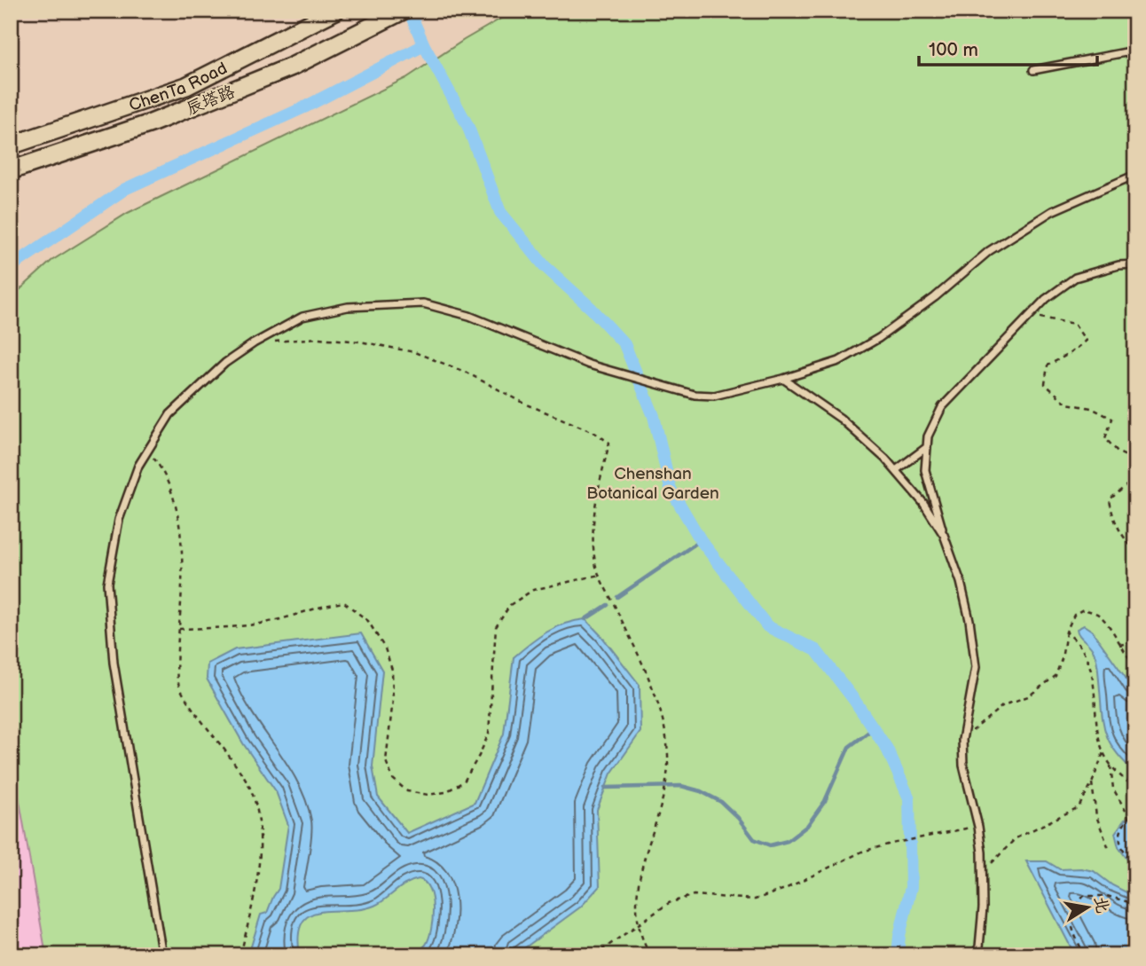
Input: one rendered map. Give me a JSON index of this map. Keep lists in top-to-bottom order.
{
  "streets": {
    "main road": ["ChenTa Road", "辰塔路"]
  },
  "parks": ["Chenshan Botanical Garden"],
  "scale_bar": "100 m",
  "north": "right"
}
